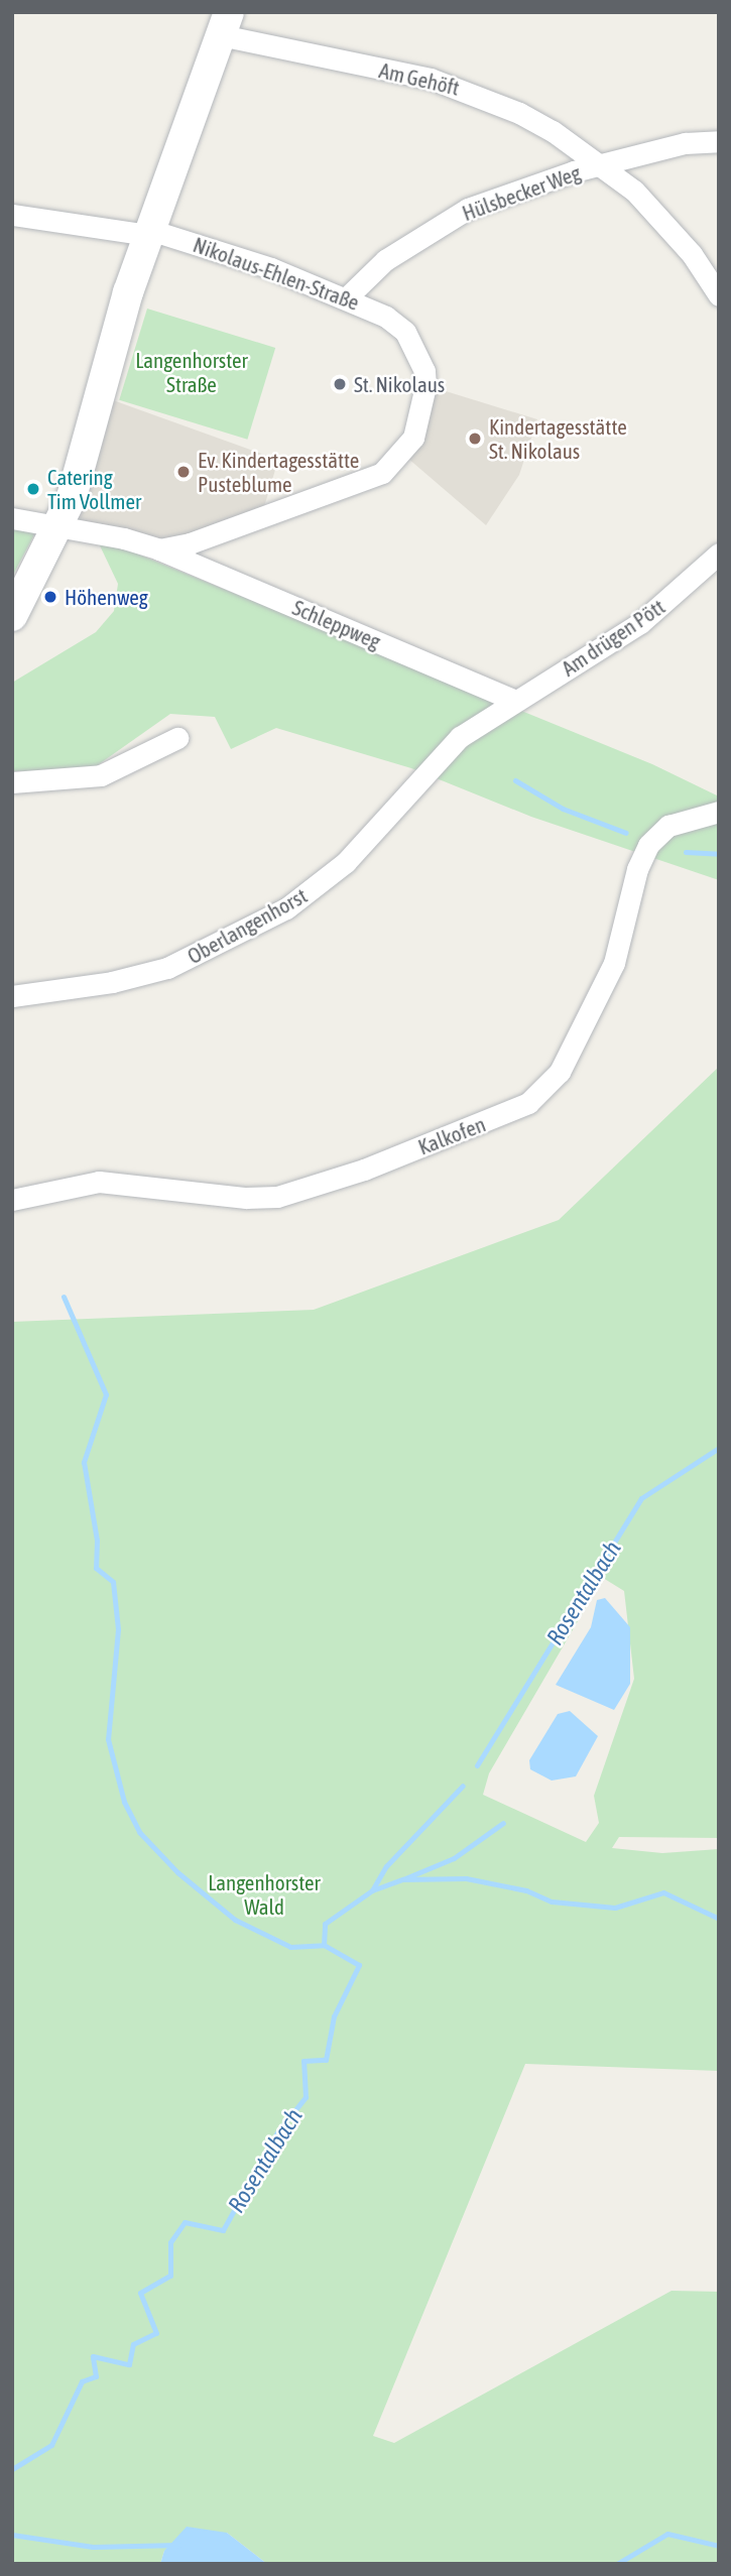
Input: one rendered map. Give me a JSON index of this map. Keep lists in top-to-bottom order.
{
  "streets": {
    "street": [
      "Am Gehöft",
      "Hülsbecker Weg",
      "Nikolaus-Ehlen-Straße",
      "Schleppweg",
      "Am drügen Pött",
      "Oberlangenhorst",
      "Kalkofen"
    ]
  },
  "crossings": [
    ["Am Gehöft", "Hülsbecker Weg"],
    ["Hülsbecker Weg", "Nikolaus-Ehlen-Straße"],
    ["Nikolaus-Ehlen-Straße", "Schleppweg"],
    ["Schleppweg", "Am drügen Pött"],
    ["Schleppweg", "Oberlangenhorst"],
    ["Am drügen Pött", "Oberlangenhorst"]
  ],
  "water": ["Rosentalbach"],
  "parks": ["Langenhorster Straße", "Langenhorster Wald"],
  "places": [
    "St. Nikolaus",
    "Kindertagesstätte St. Nikolaus",
    "Ev. Kindertagesstätte Pusteblume",
    "Catering Tim Vollmer",
    "Höhenweg"
  ]
}
